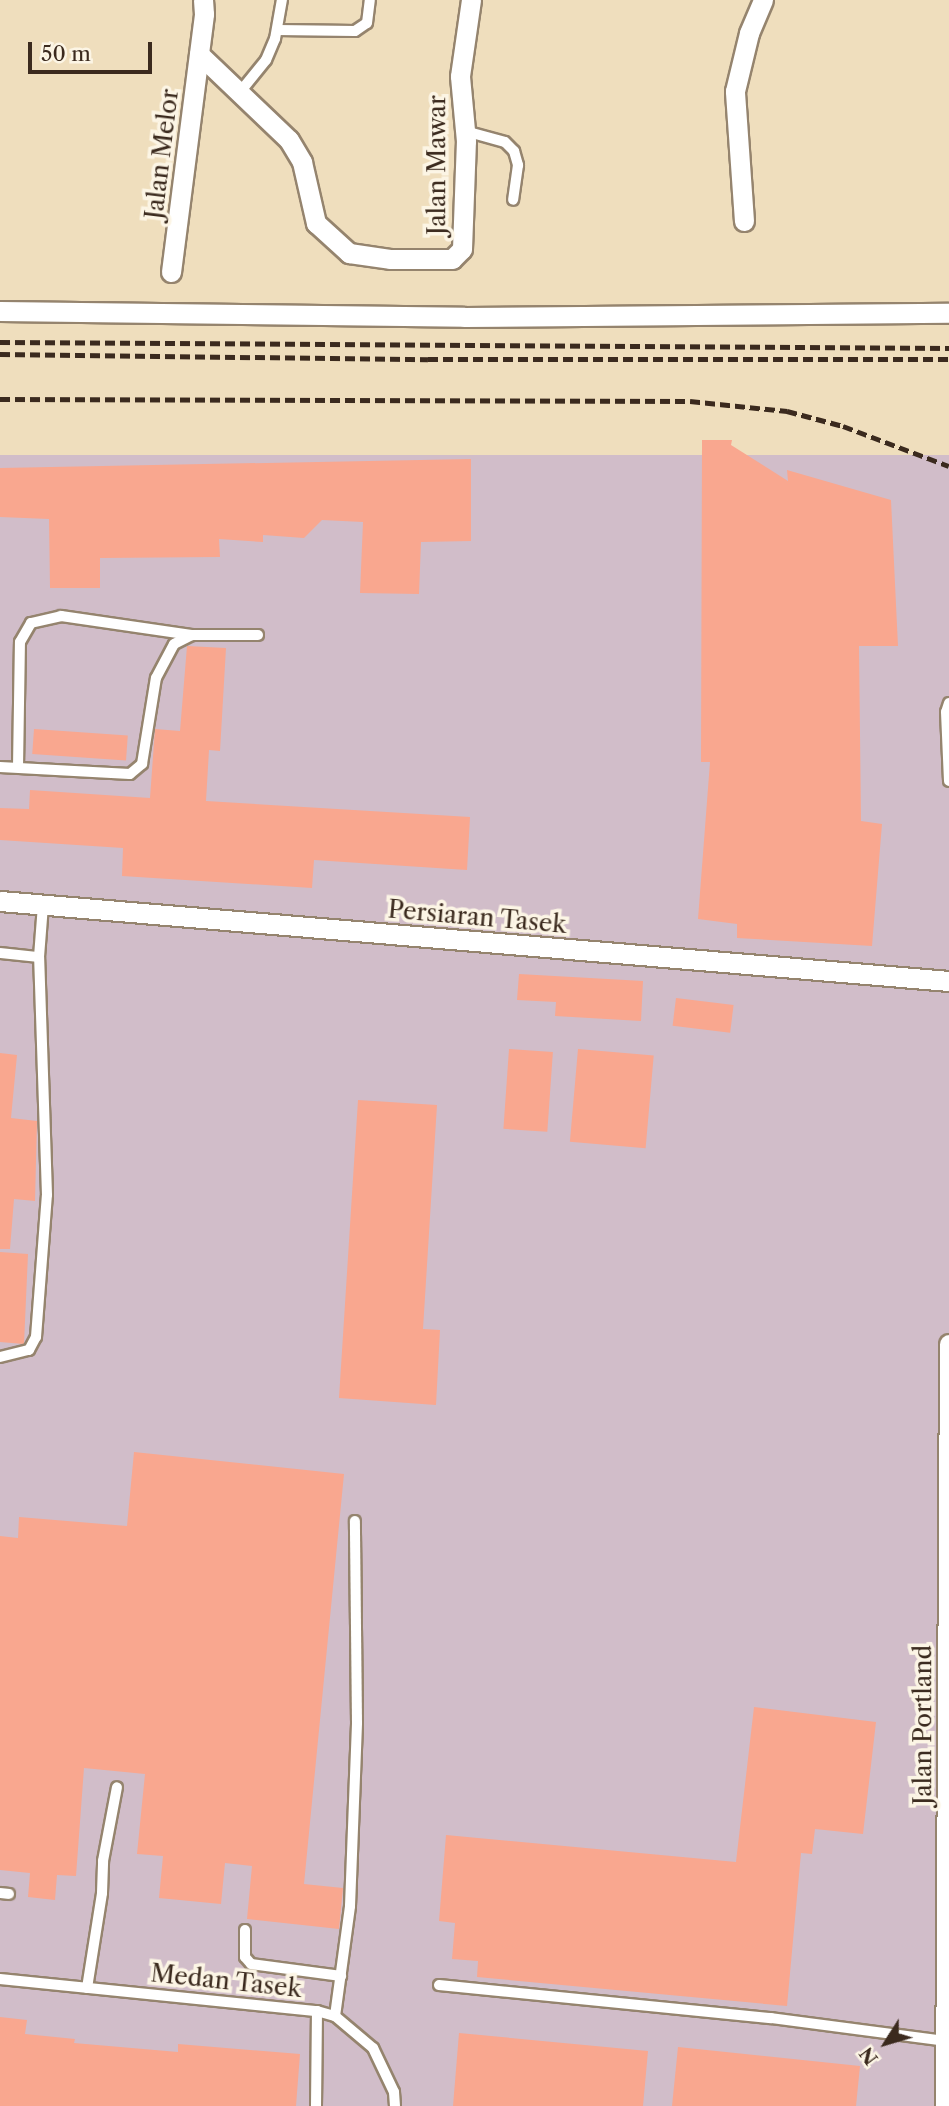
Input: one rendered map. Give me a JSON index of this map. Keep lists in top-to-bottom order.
{
  "streets": {
    "street": [
      "Jalan Melor",
      "Jalan Mawar",
      "Persiaran Tasek",
      "Jalan Portland"
    ],
    "lane": ["Medan Tasek"]
  },
  "crossings": [
    ["Jalan Melor", "Jalan Mawar"]
  ],
  "scale_bar": "50 m",
  "north": "bottom left"
}
